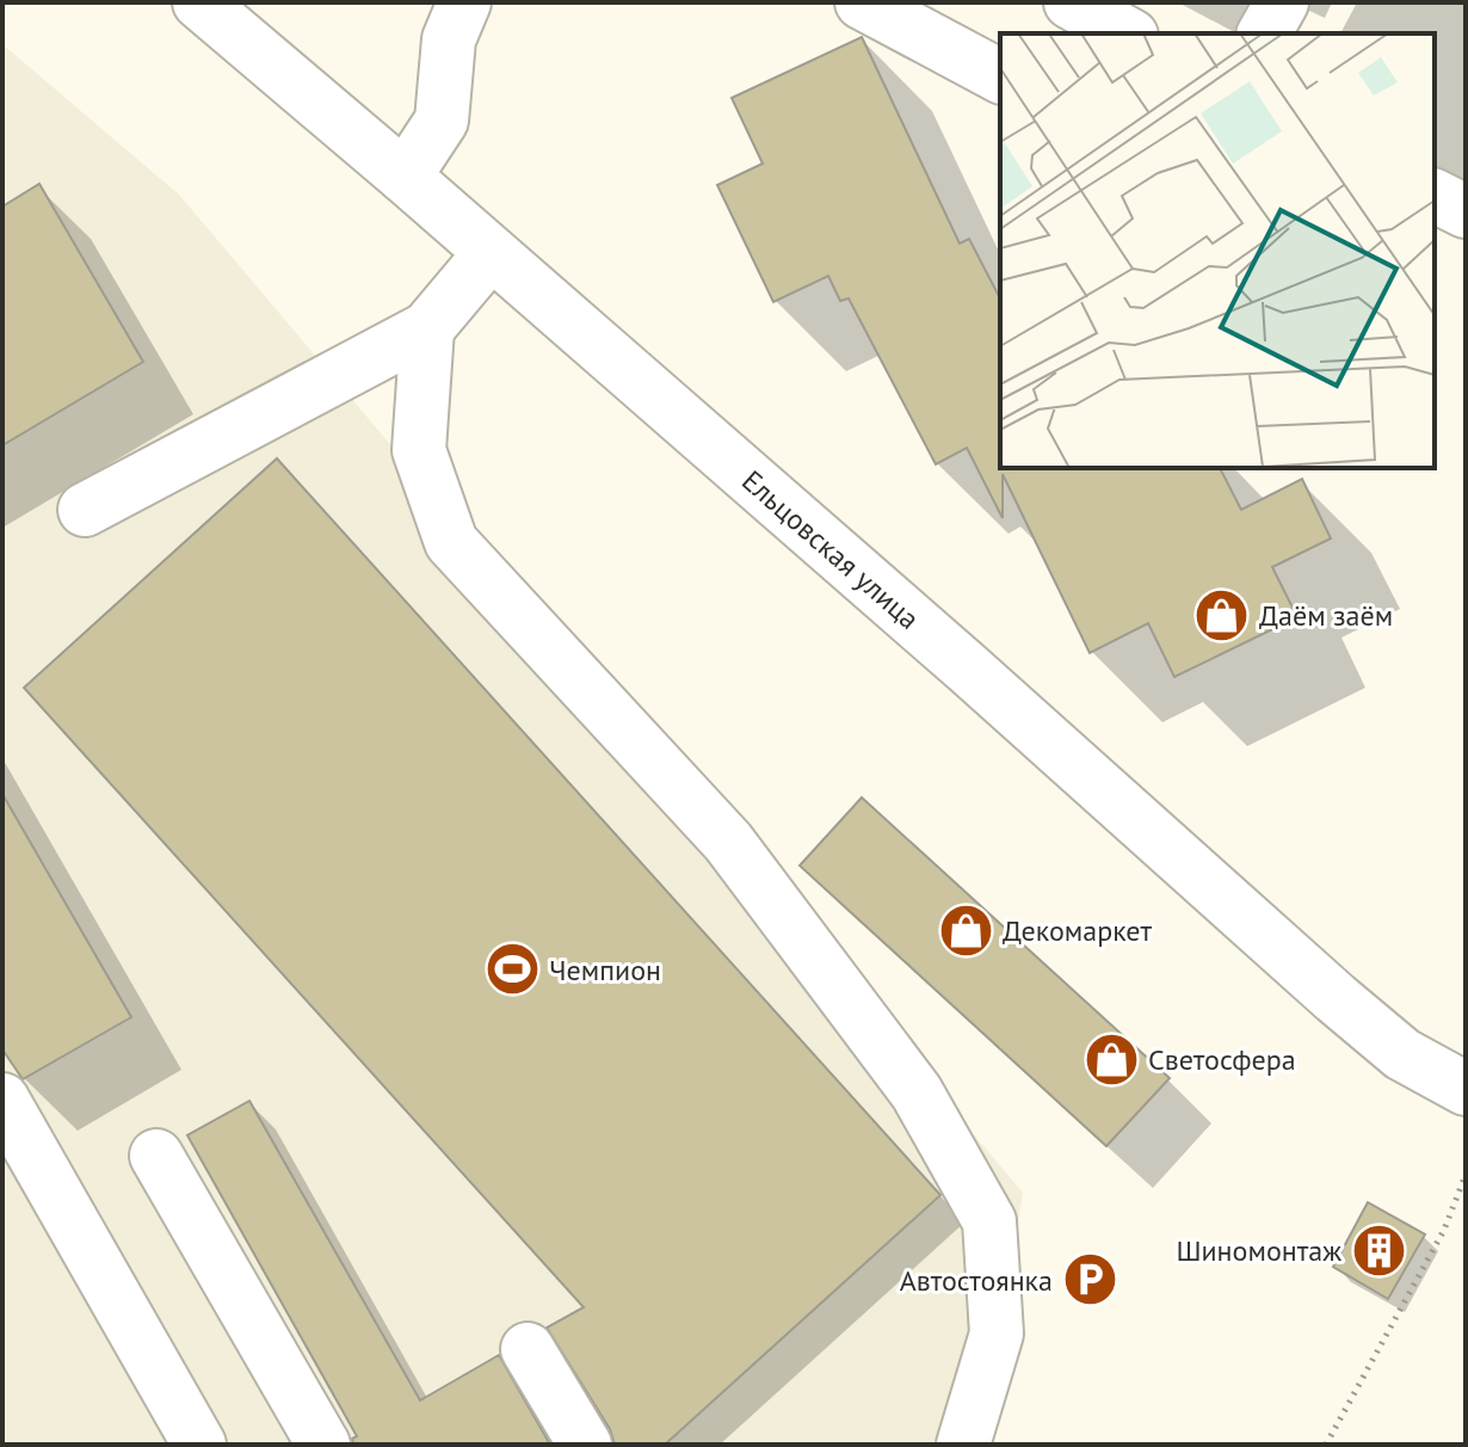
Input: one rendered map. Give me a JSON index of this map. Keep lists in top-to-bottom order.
{
  "streets": {
    "street": ["Ельцовская улица"]
  },
  "places": {
    "shop": ["Даём заём", "Декомаркет", "Светосфера"],
    "sports": ["Чемпион"],
    "building": ["Шиномонтаж"],
    "parking": ["Автостоянка"]
  }
}
